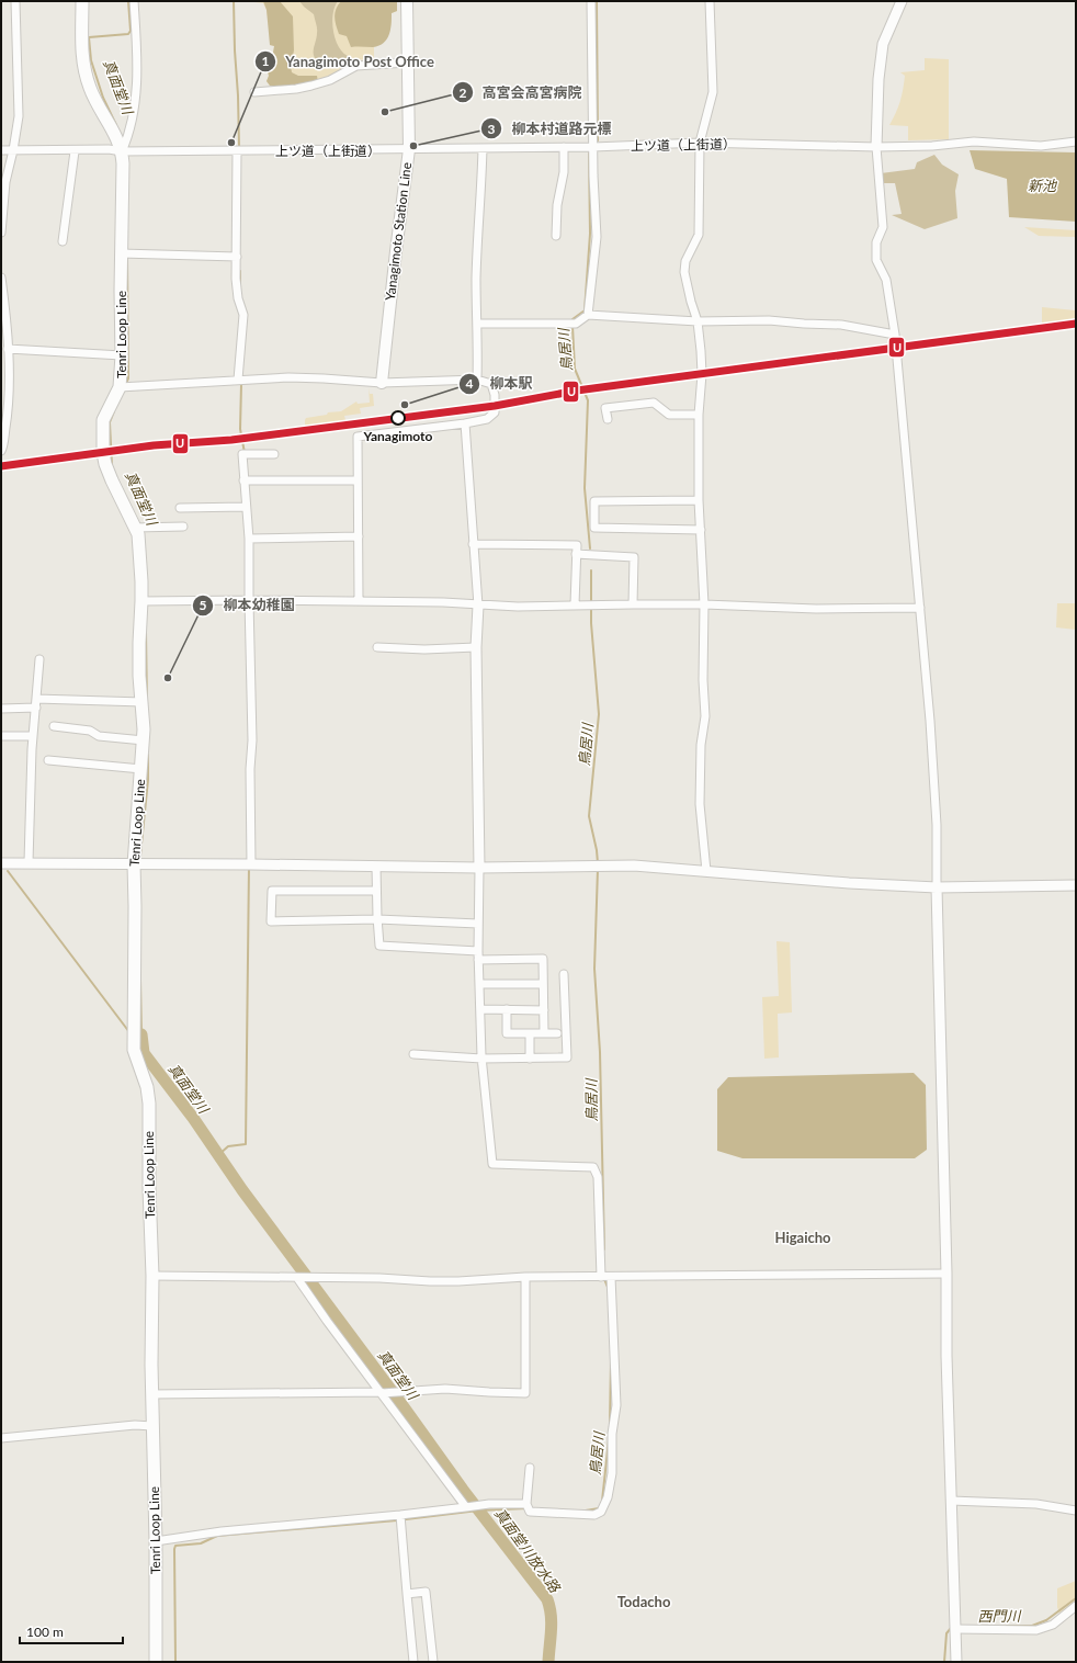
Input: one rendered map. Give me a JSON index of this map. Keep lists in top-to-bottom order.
{
  "streets": {
    "main road": ["Yanagimoto Station Line", "Tenri Loop Line"],
    "street": ["上ツ道（上街道）"]
  },
  "crossings": [
    ["上ツ道（上街道）", "Yanagimoto Station Line"],
    ["上ツ道（上街道）", "Tenri Loop Line"]
  ],
  "districts": ["Higaicho", "Todacho"],
  "water": [
    "真面堂川",
    "新池",
    "鳥居川",
    "真面堂川放水路",
    "西門川"
  ],
  "places": [
    "高宮会高宮病院",
    "Yanagimoto Post Office",
    "柳本村道路元標",
    "柳本駅",
    "Yanagimoto",
    "柳本幼稚園"
  ],
  "lines": ["transit line U"],
  "scale_bar": "100 m"
}
